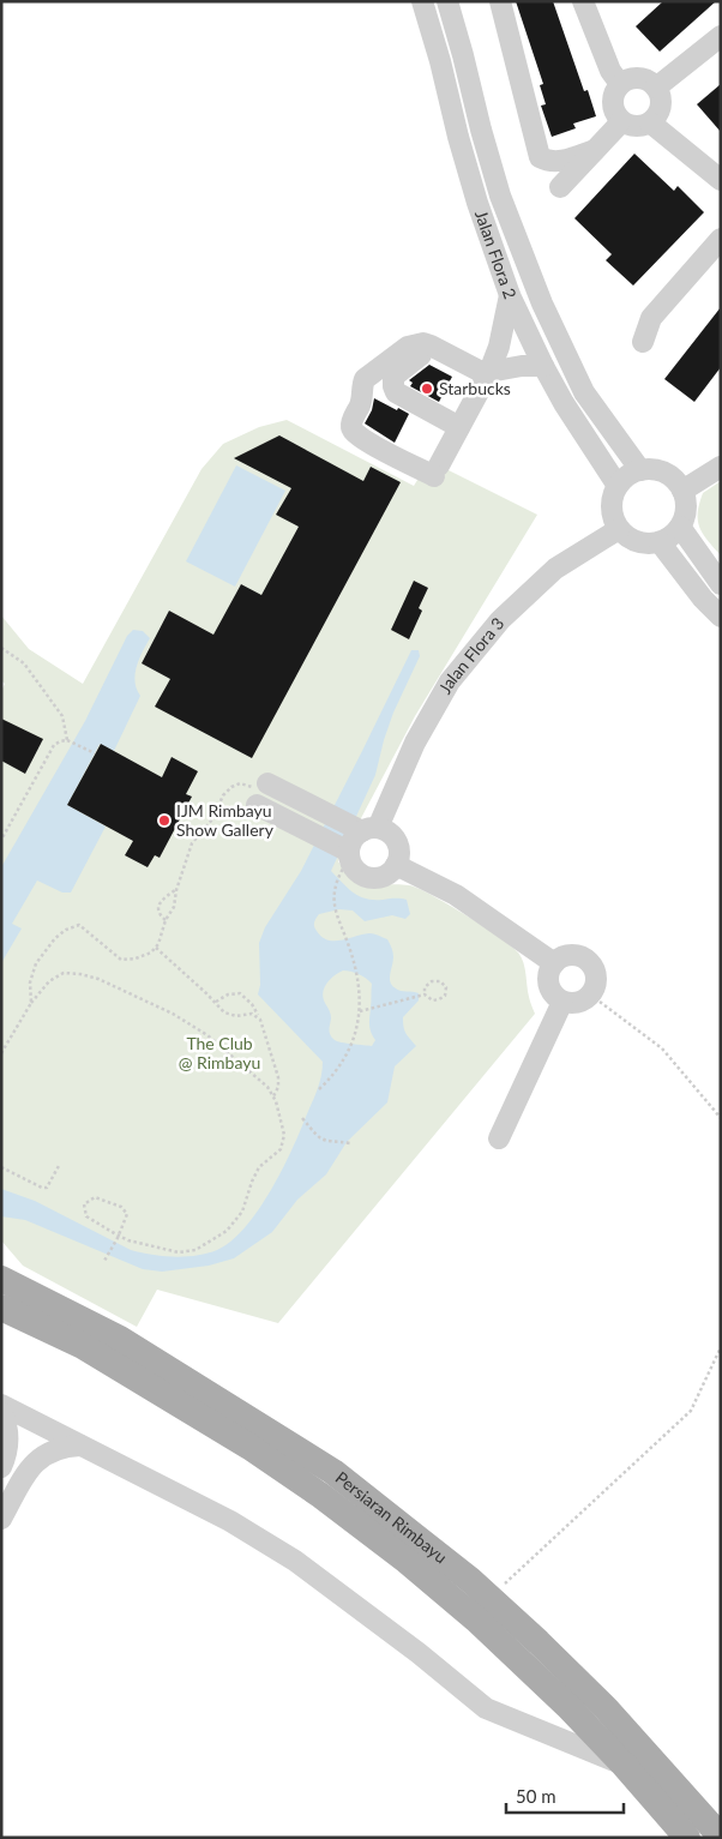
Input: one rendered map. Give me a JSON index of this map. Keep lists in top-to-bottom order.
{
  "streets": {
    "main road": ["Persiaran Rimbayu"],
    "street": ["Jalan Flora 2", "Jalan Flora 3"]
  },
  "crossings": [
    ["Jalan Flora 2", "Jalan Flora 3"]
  ],
  "parks": ["The Club @ Rimbayu"],
  "places": ["Starbucks", "IJM Rimbayu Show Gallery"],
  "scale_bar": "50 m"
}
